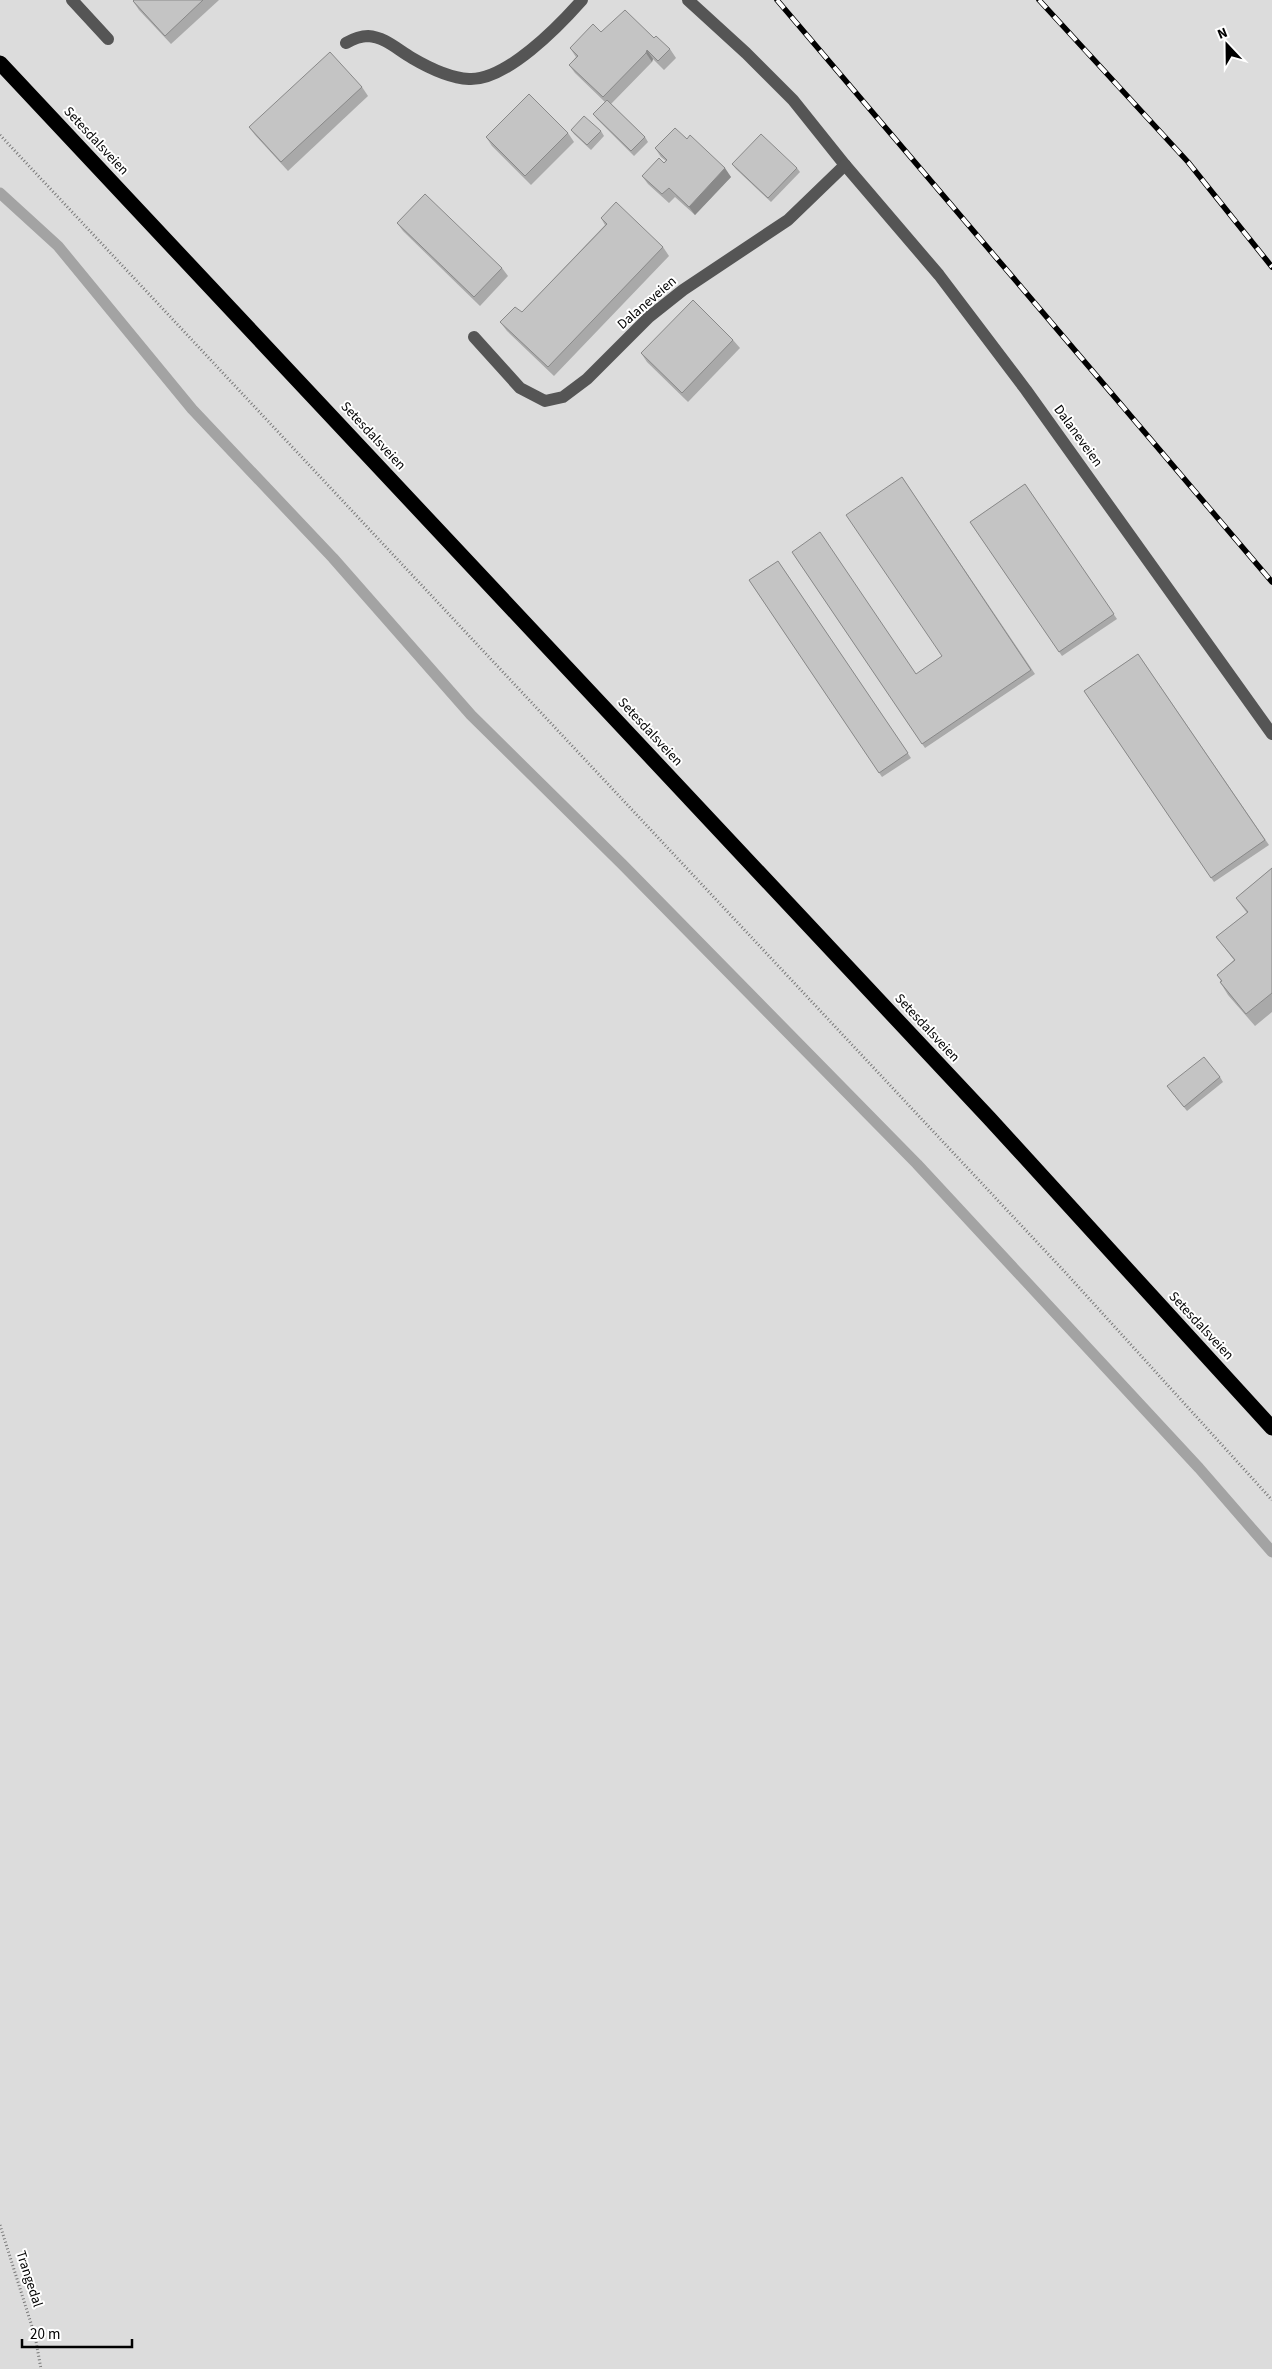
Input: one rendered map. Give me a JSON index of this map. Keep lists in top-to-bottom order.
{
  "streets": {
    "highway": ["Setesdalsveien"],
    "street": ["Dalaneveien"],
    "path": ["Trangedal"]
  },
  "scale_bar": "20 m",
  "north": "top"
}
